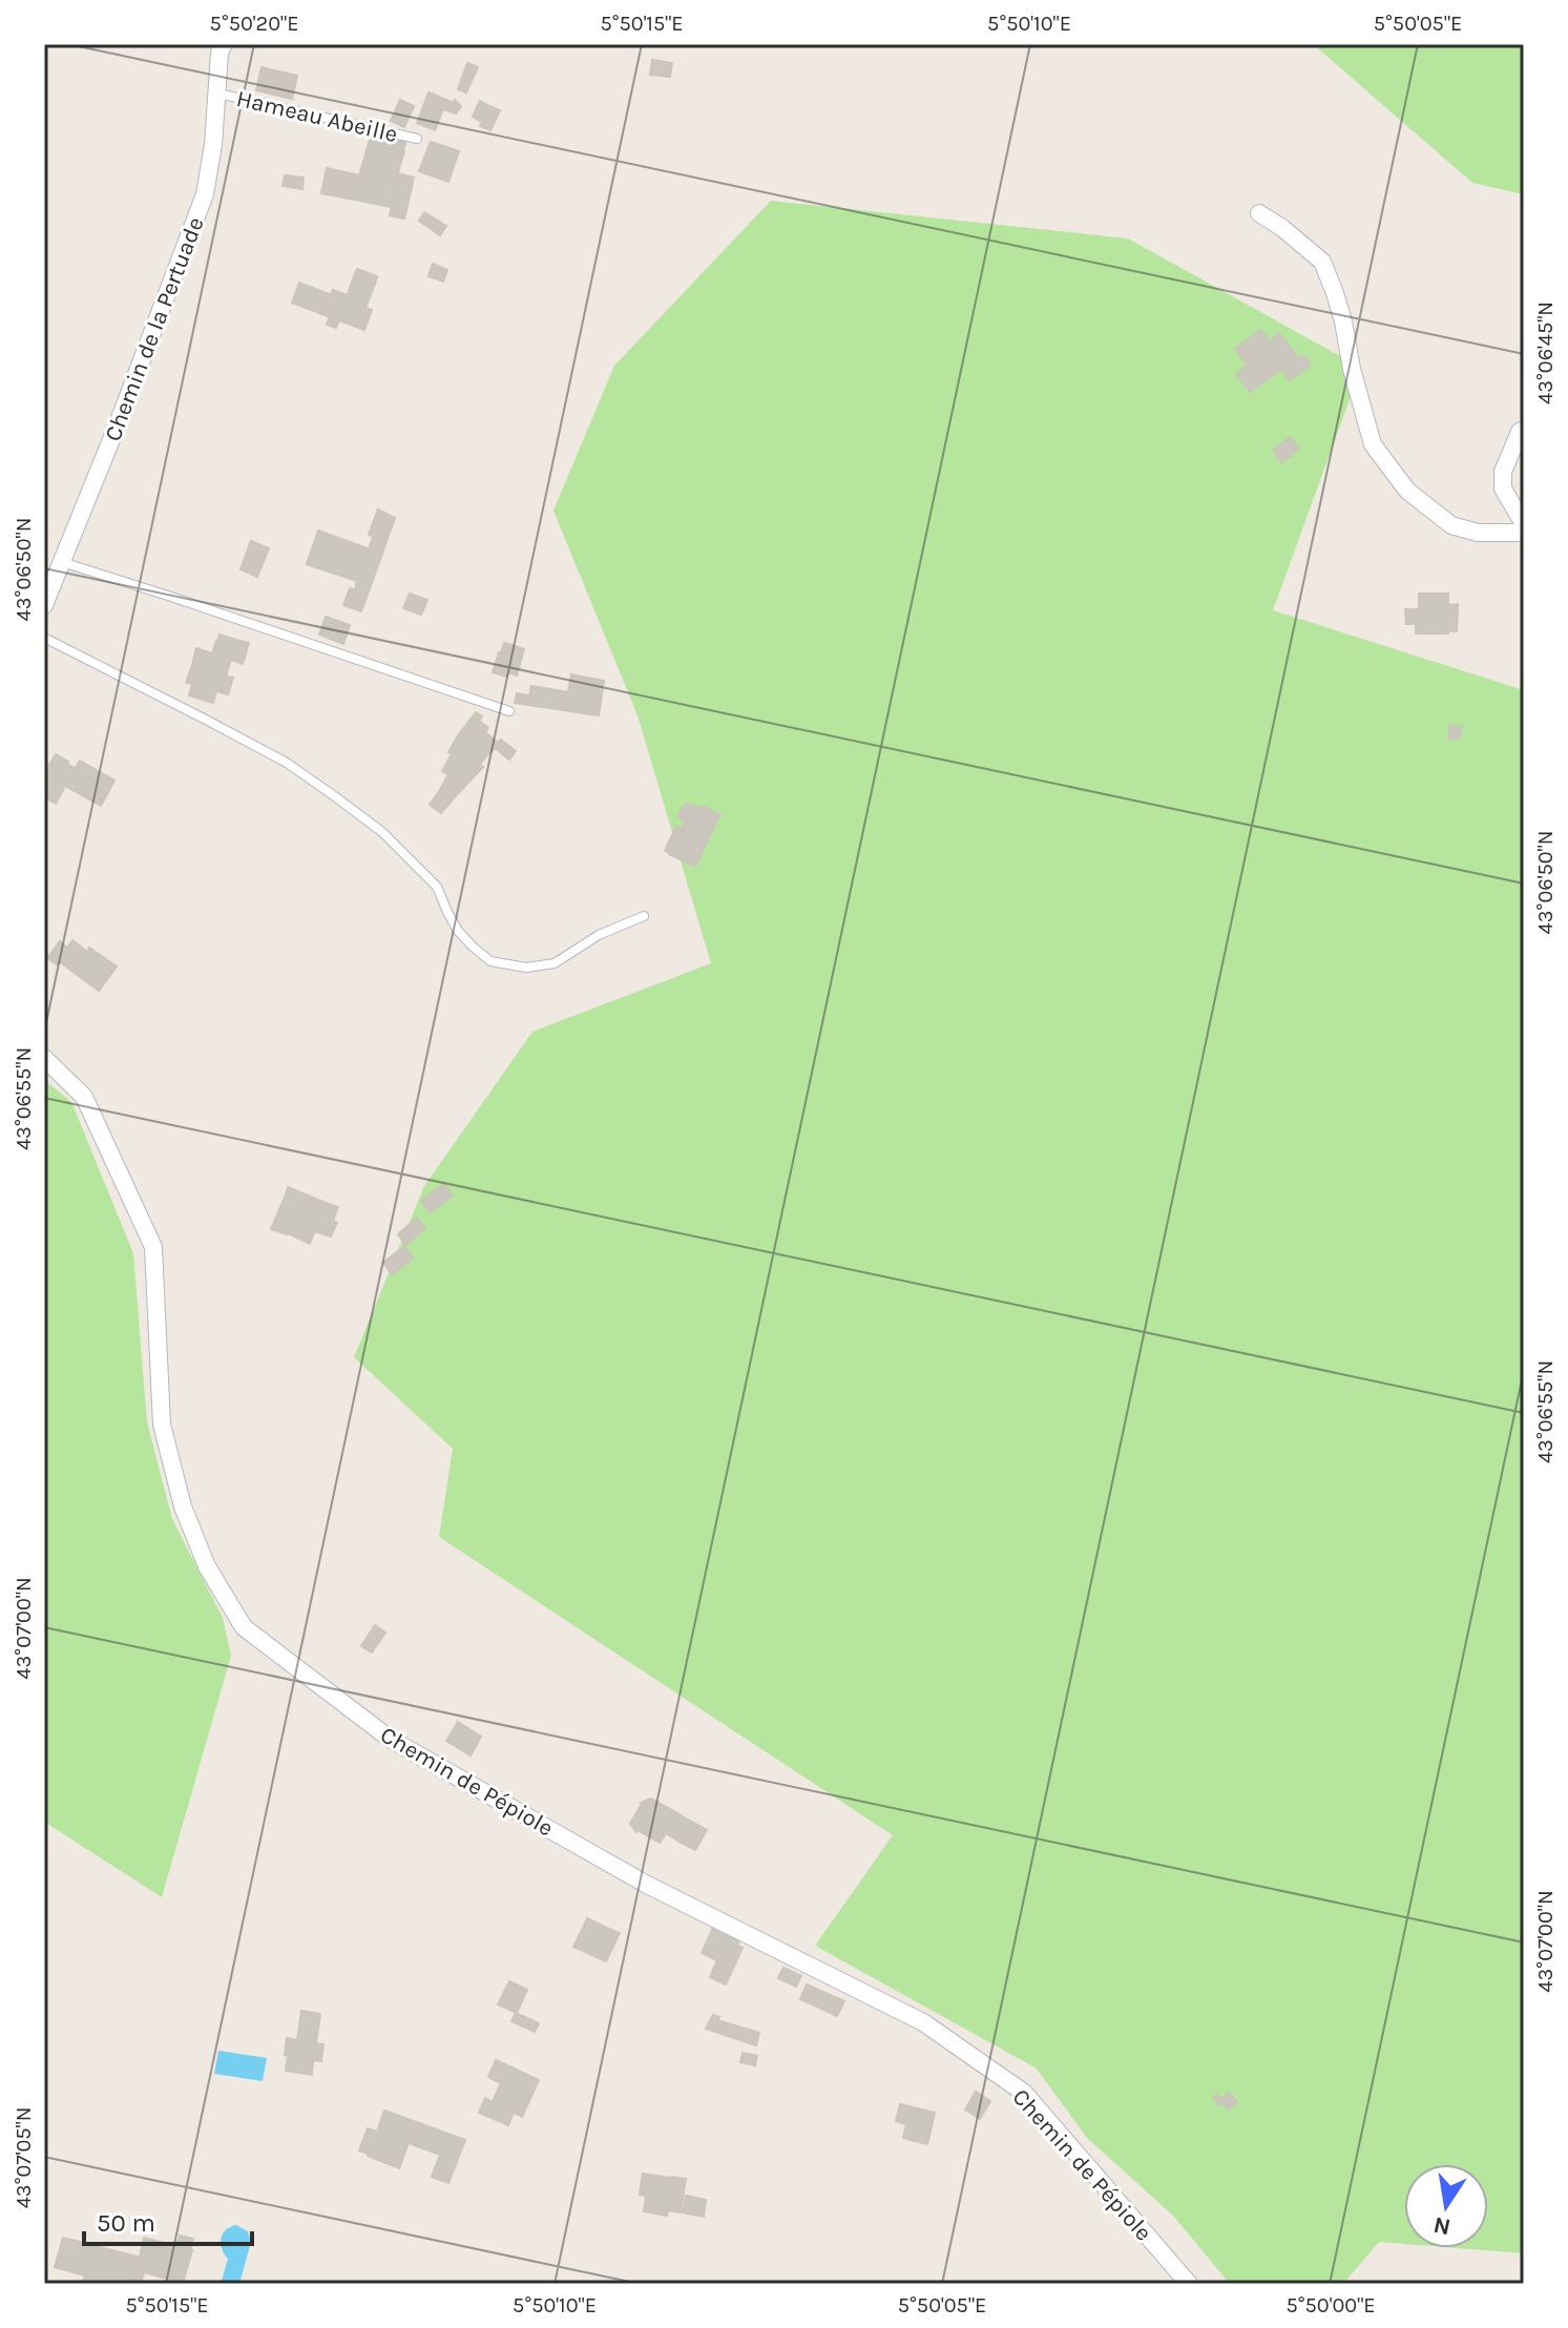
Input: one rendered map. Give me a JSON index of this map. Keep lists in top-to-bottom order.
{
  "streets": {
    "street": ["Chemin de la Pertuade", "Chemin de Pépiole"],
    "lane": ["Hameau Abeille"]
  },
  "crossings": [
    ["Hameau Abeille", "Chemin de la Pertuade"]
  ],
  "scale_bar": "50 m",
  "north": "bottom",
  "coordinates": [
    "5°50'20\"E",
    "5°50'15\"E",
    "5°50'10\"E",
    "5°50'05\"E",
    "43°06'45\"N",
    "43°06'50\"N",
    "43°06'55\"N",
    "43°07'00\"N",
    "43°07'05\"N",
    "5°50'00\"E"
  ]
}
